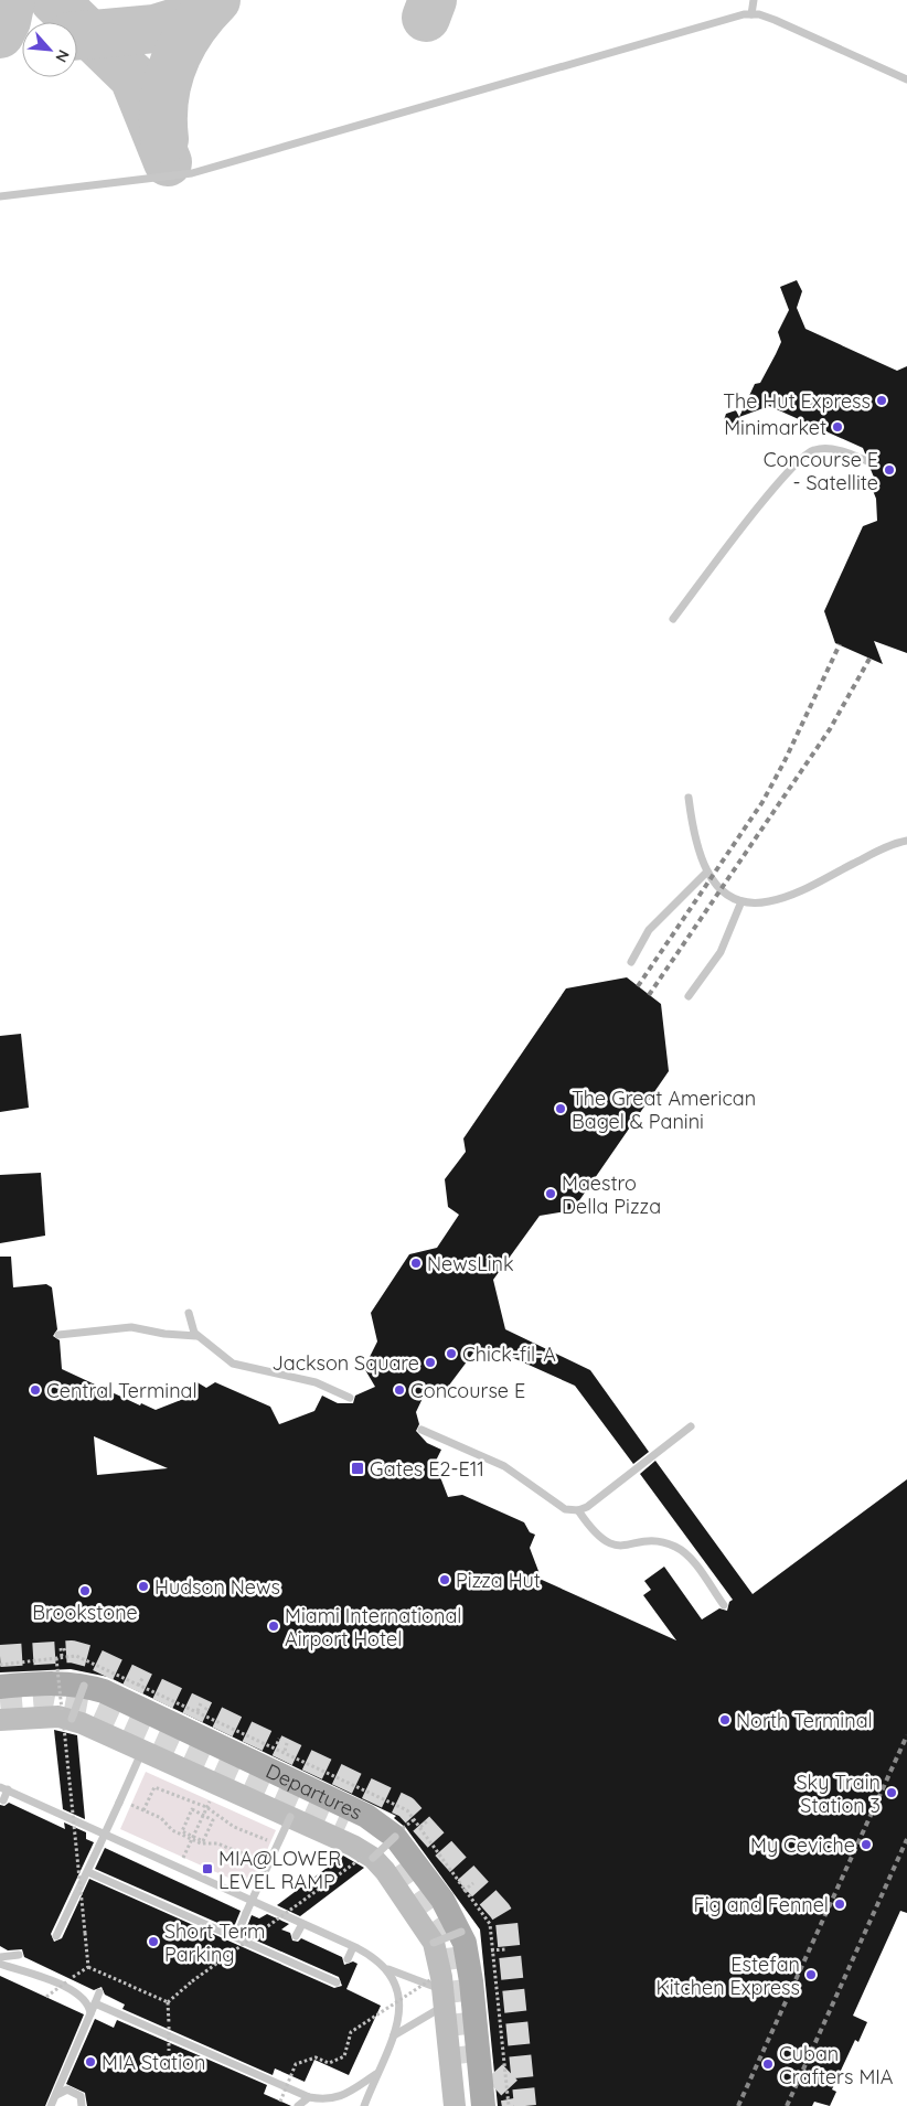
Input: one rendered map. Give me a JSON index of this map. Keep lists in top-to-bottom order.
{
  "streets": {
    "main road": ["Departures"]
  },
  "places": {
    "other": [
      "The Hut Express",
      "Minimarket",
      "Concourse E - Satellite",
      "The Great American Bagel & Panini",
      "Maestro Della Pizza",
      "NewsLink",
      "Chick-fil-A",
      "Jackson Square",
      "Central Terminal",
      "Concourse E",
      "Pizza Hut",
      "Hudson News",
      "Brookstone",
      "Miami International Airport Hotel",
      "North Terminal",
      "Sky Train Station 3",
      "My Ceviche",
      "Fig and Fennel",
      "Short Term Parking",
      "Estefan Kitchen Express",
      "MIA Station",
      "Cuban Crafters MIA"
    ],
    "transit": ["Gates E2-E11", "MIA@LOWER LEVEL RAMP"]
  },
  "north": "bottom right"
}
